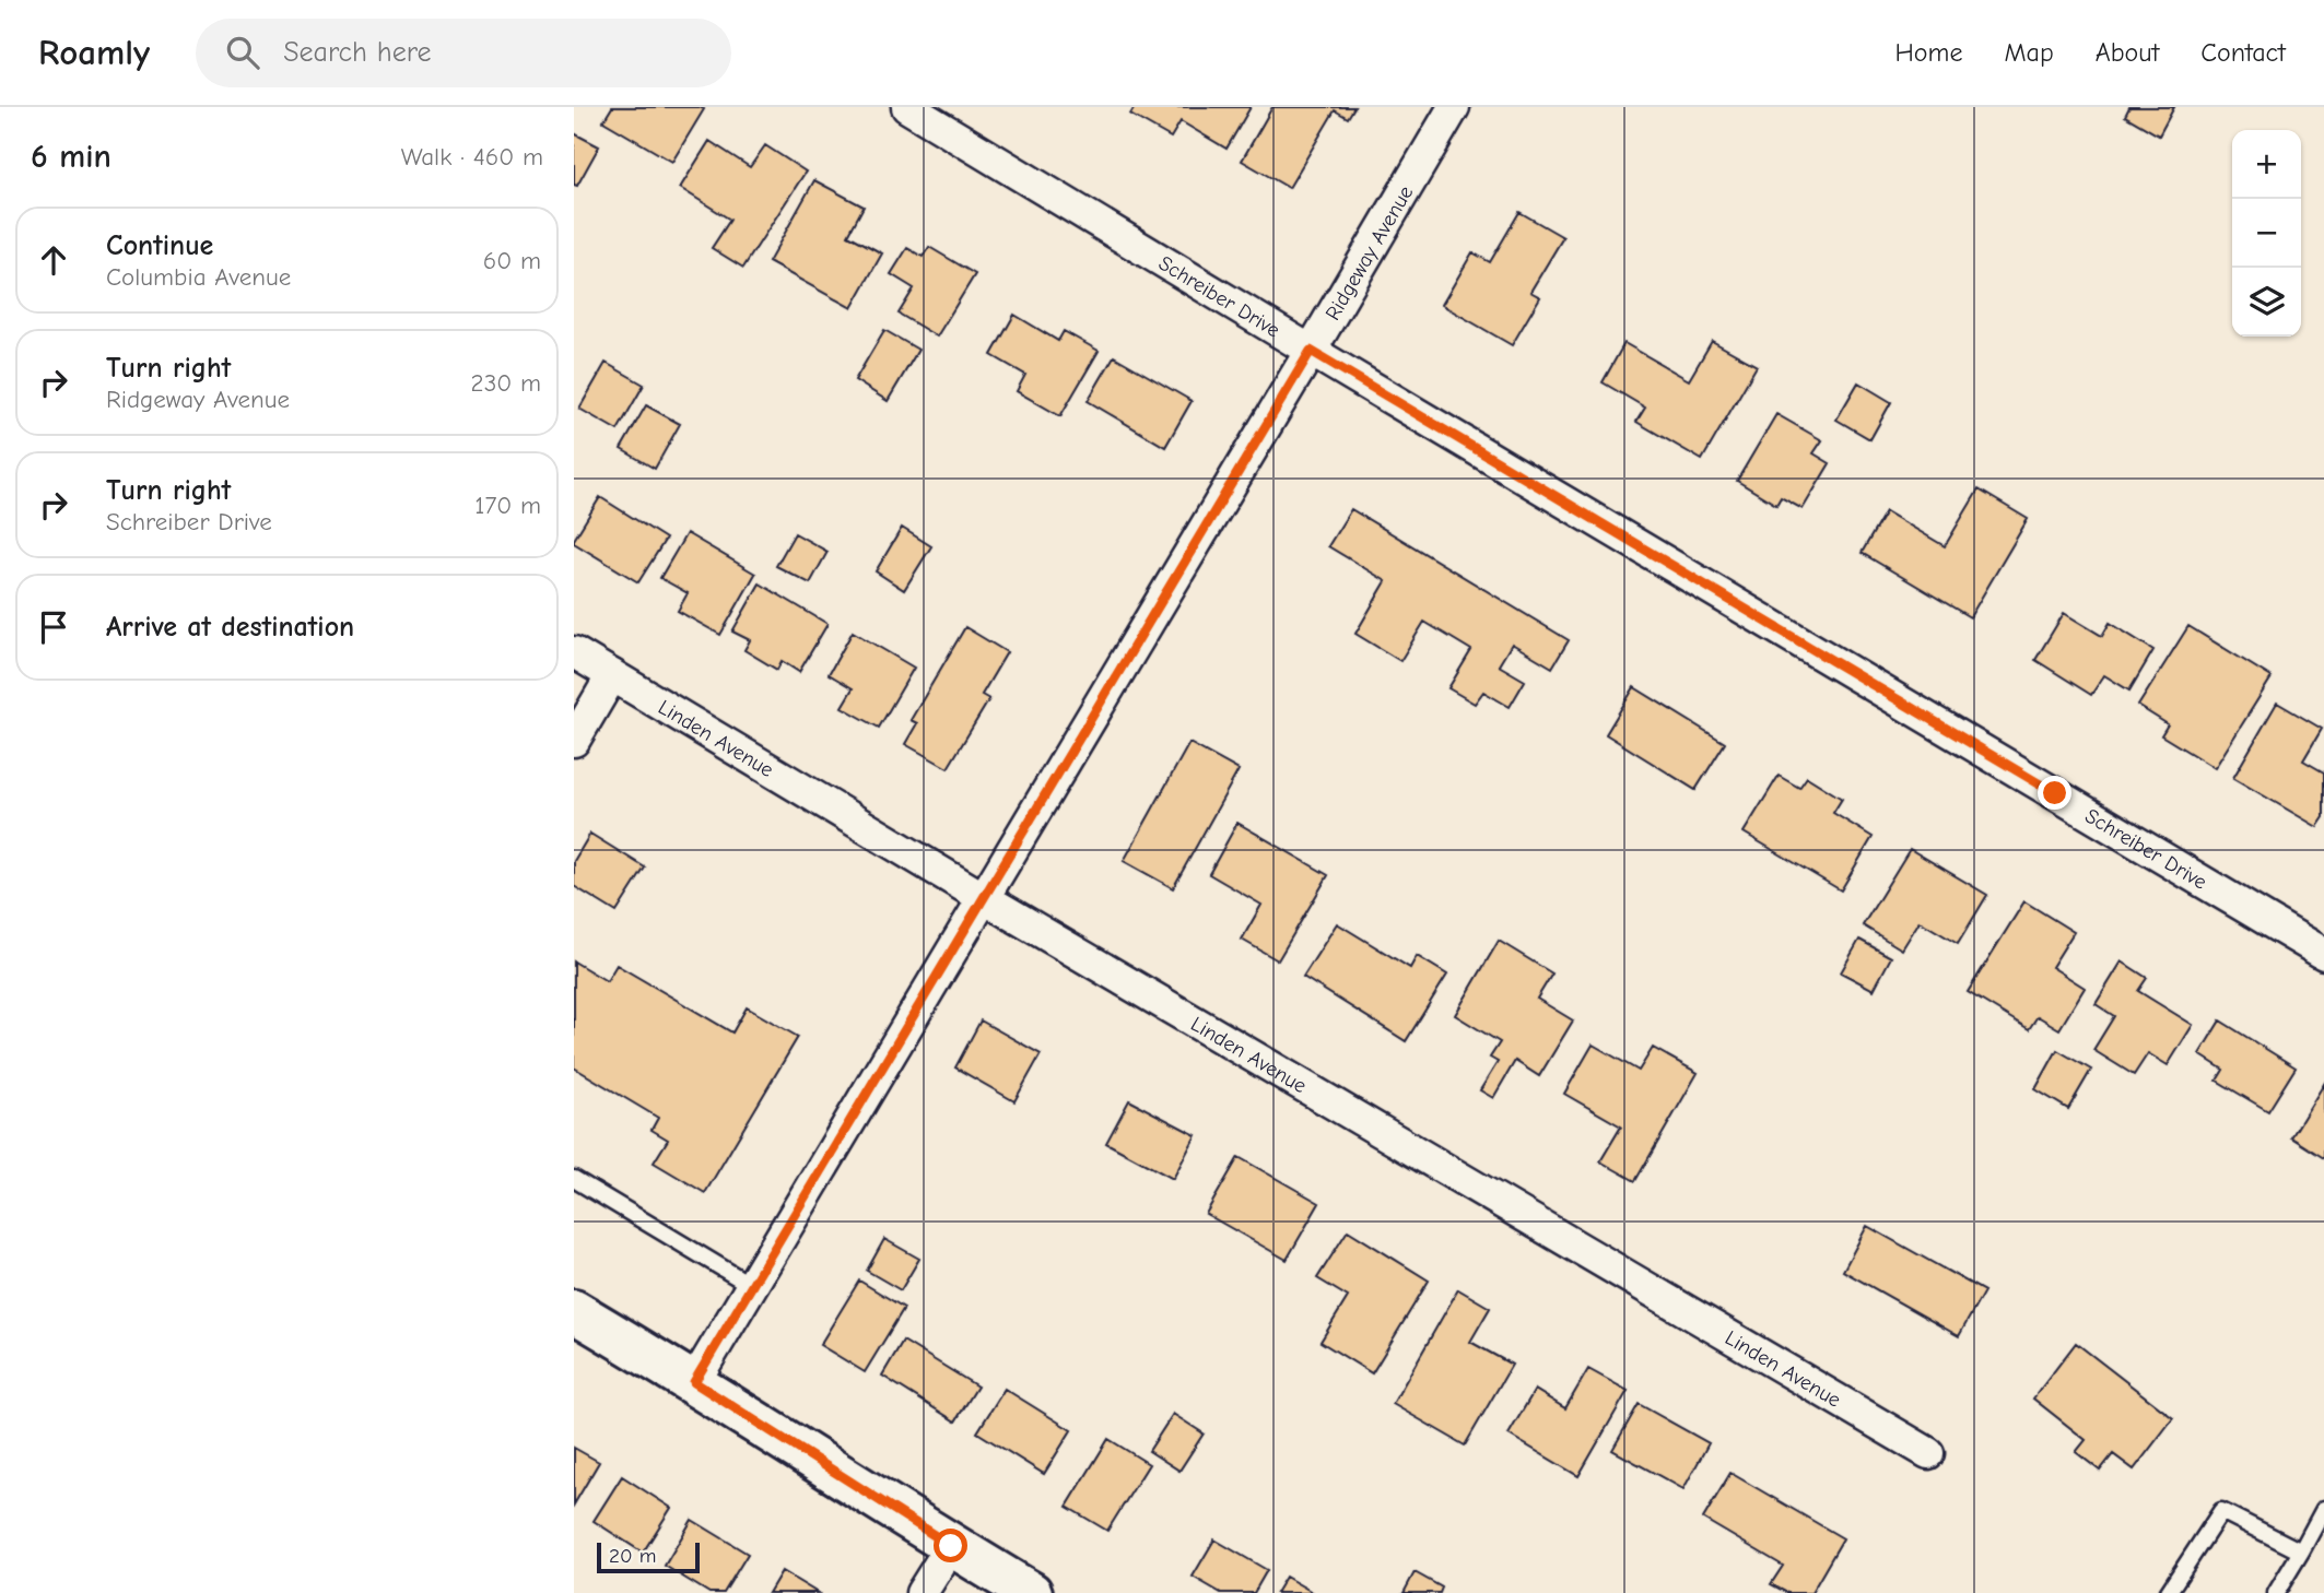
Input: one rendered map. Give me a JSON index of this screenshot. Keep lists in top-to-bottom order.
{
  "streets": {
    "street": ["Ridgeway Avenue", "Schreiber Drive", "Linden Avenue"]
  },
  "crossings": [
    ["Ridgeway Avenue", "Schreiber Drive"],
    ["Ridgeway Avenue", "Linden Avenue"]
  ],
  "scale_bar": "20 m",
  "page": {
    "header": "Roamly",
    "search": "Search here",
    "nav": [
      "Home",
      "Map",
      "About",
      "Contact"
    ],
    "heading": ["6 min", "Walk · 460 m"],
    "map_buttons": ["+", "−"],
    "list": [
      ["Continue", "Columbia Avenue", "60 m"],
      ["Turn right", "Ridgeway Avenue", "230 m"],
      ["Turn right", "Schreiber Drive", "170 m"],
      "Arrive at destination"
    ],
    "scale": "20 m"
  }
}
